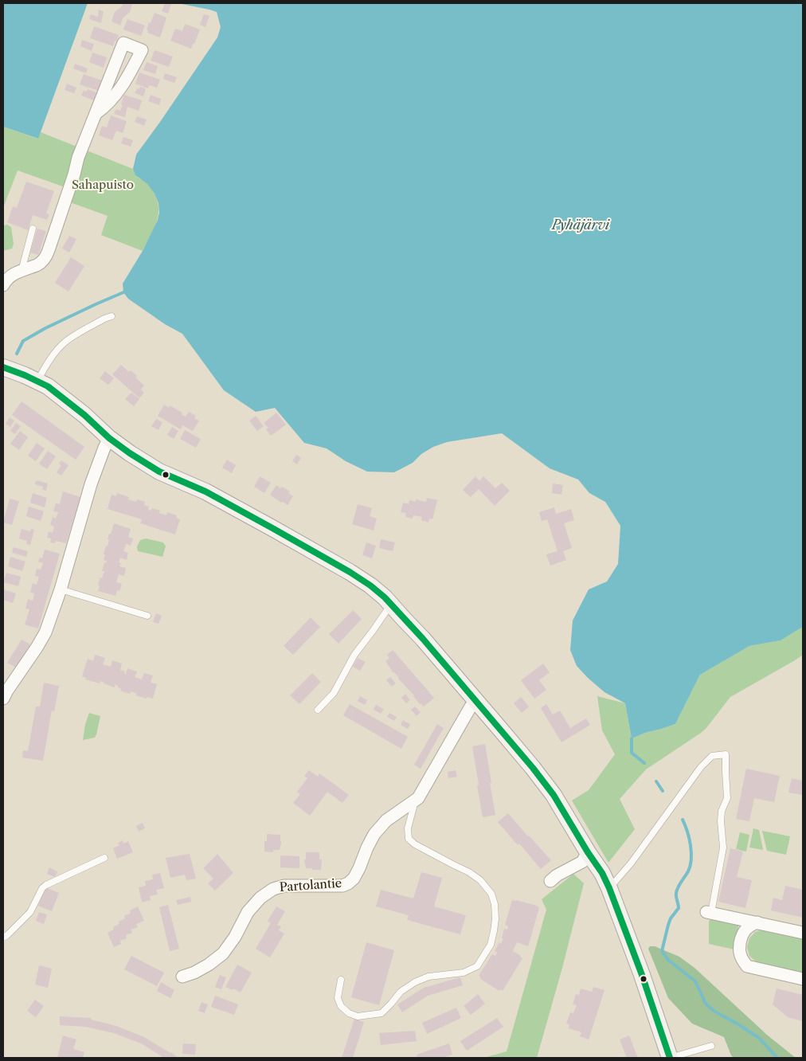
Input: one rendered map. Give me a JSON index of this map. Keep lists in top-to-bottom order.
{
  "streets": {
    "street": ["Partolantie"]
  },
  "water": ["Pyhäjärvi"],
  "parks": ["Sahapuisto"]
}
